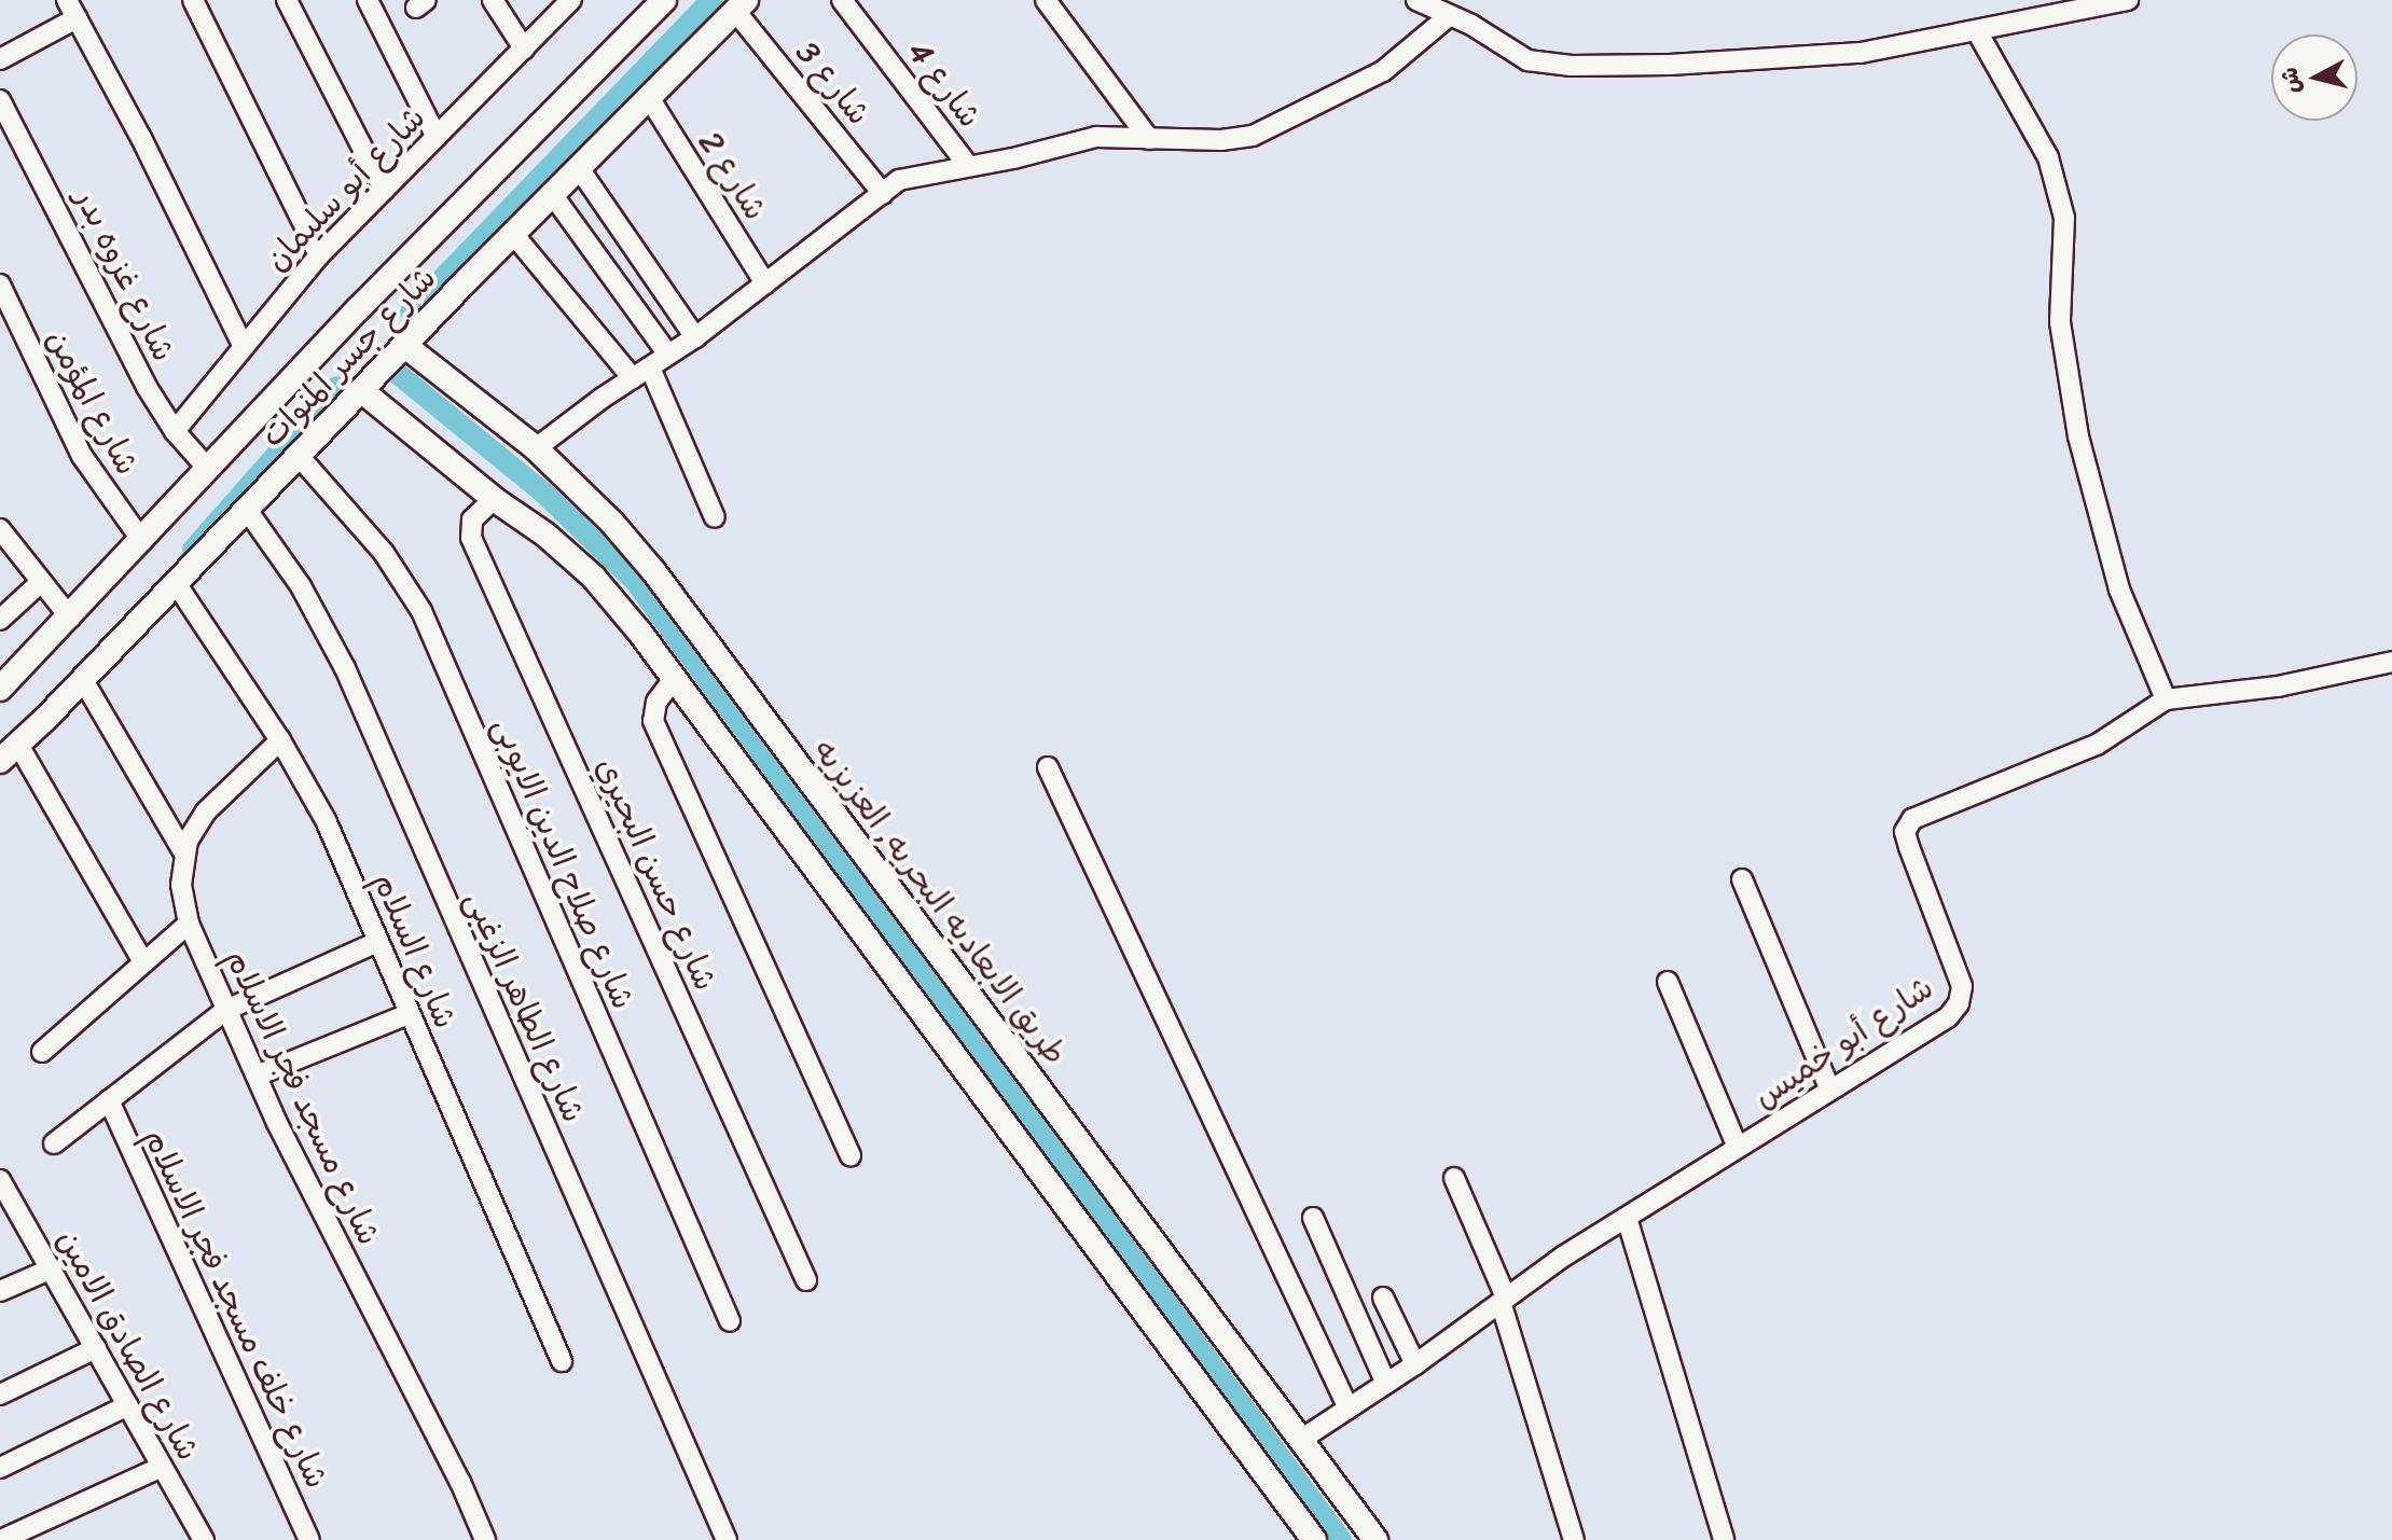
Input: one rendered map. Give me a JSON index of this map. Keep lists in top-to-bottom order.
{
  "streets": {
    "street": [
      "شارع 3",
      "شارع 4",
      "شارع 2",
      "شارع أبو سليمان",
      "شارع غزوه بدر",
      "شارع جسر المنوات",
      "شارع المؤمن",
      "شارع صلاح الدين الايوبى",
      "شارع حسن البحيري",
      "طريق الابعاديه البحريه, العزيزيه",
      "شارع السلام",
      "شارع الطاهر الزغبى",
      "شارع أبو خميس",
      "شارع مسجد فجر الاسلام",
      "شارع خلف مسجد فجر الاسلام",
      "شارع الصادق الامين"
    ]
  },
  "crossings": [
    ["شارع 3", "شارع جسر المنوات"],
    ["شارع 2", "شارع جسر المنوات"],
    ["شارع أبو سليمان", "شارع غزوه بدر"],
    ["شارع غزوه بدر", "شارع جسر المنوات"],
    ["شارع جسر المنوات", "شارع المؤمن"],
    ["شارع جسر المنوات", "شارع صلاح الدين الايوبى"],
    ["شارع جسر المنوات", "طريق الابعاديه البحريه, العزيزيه"],
    ["شارع جسر المنوات", "شارع السلام"],
    ["شارع جسر المنوات", "شارع الطاهر الزغبى"],
    ["طريق الابعاديه البحريه, العزيزيه", "شارع أبو خميس"]
  ],
  "north": "left"
}
